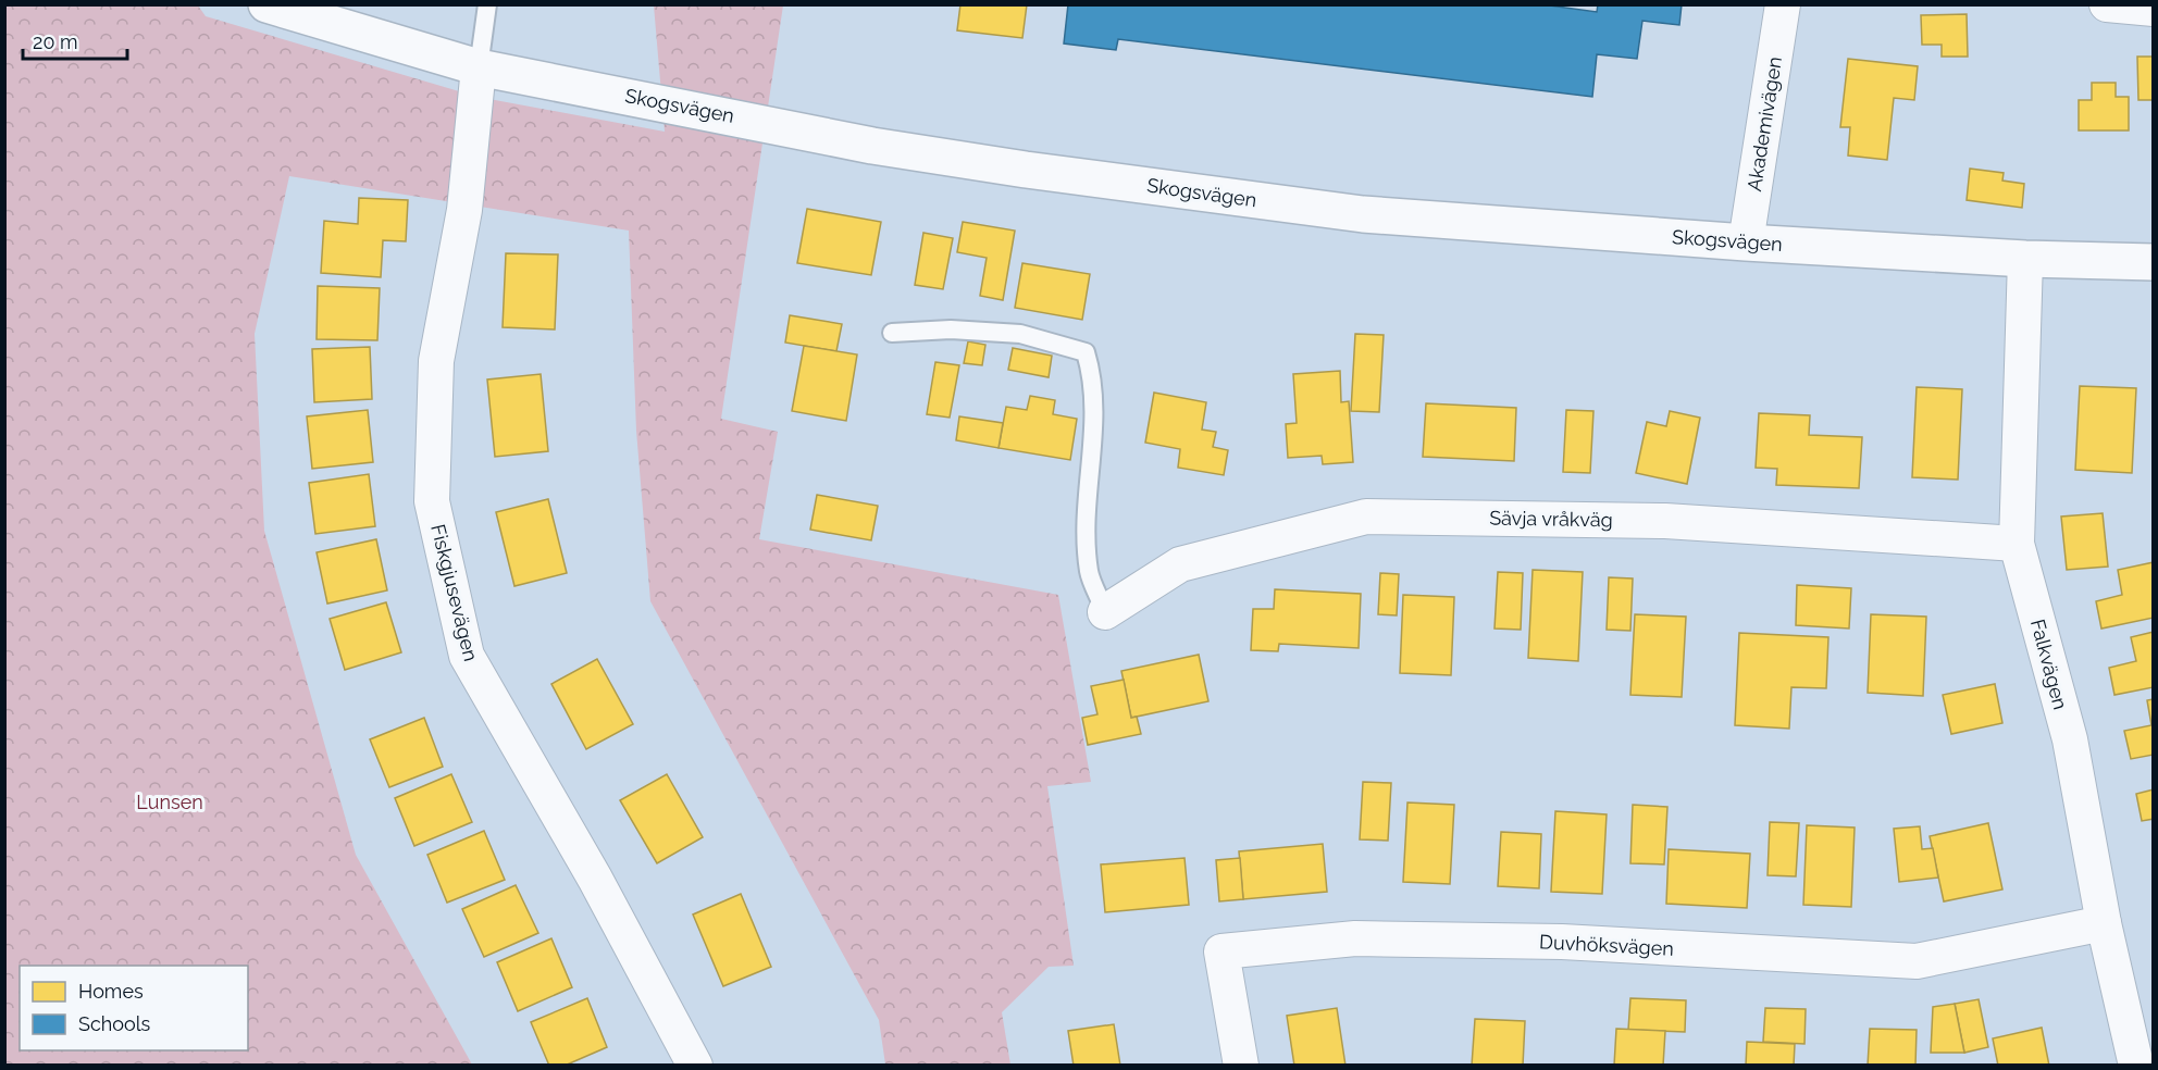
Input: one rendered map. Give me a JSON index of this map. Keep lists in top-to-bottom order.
{
  "streets": {
    "street": [
      "Skogsvägen",
      "Akademivägen",
      "Sävja vråkväg",
      "Fiskgjusevägen",
      "Falkvägen",
      "Duvhöksvägen"
    ]
  },
  "crossings": [
    ["Skogsvägen", "Akademivägen"],
    ["Skogsvägen", "Fiskgjusevägen"],
    ["Skogsvägen", "Falkvägen"],
    ["Sävja vråkväg", "Falkvägen"],
    ["Falkvägen", "Duvhöksvägen"]
  ],
  "parks": ["Lunsen"],
  "legend": ["Homes", "Schools"],
  "scale_bar": "20 m"
}
